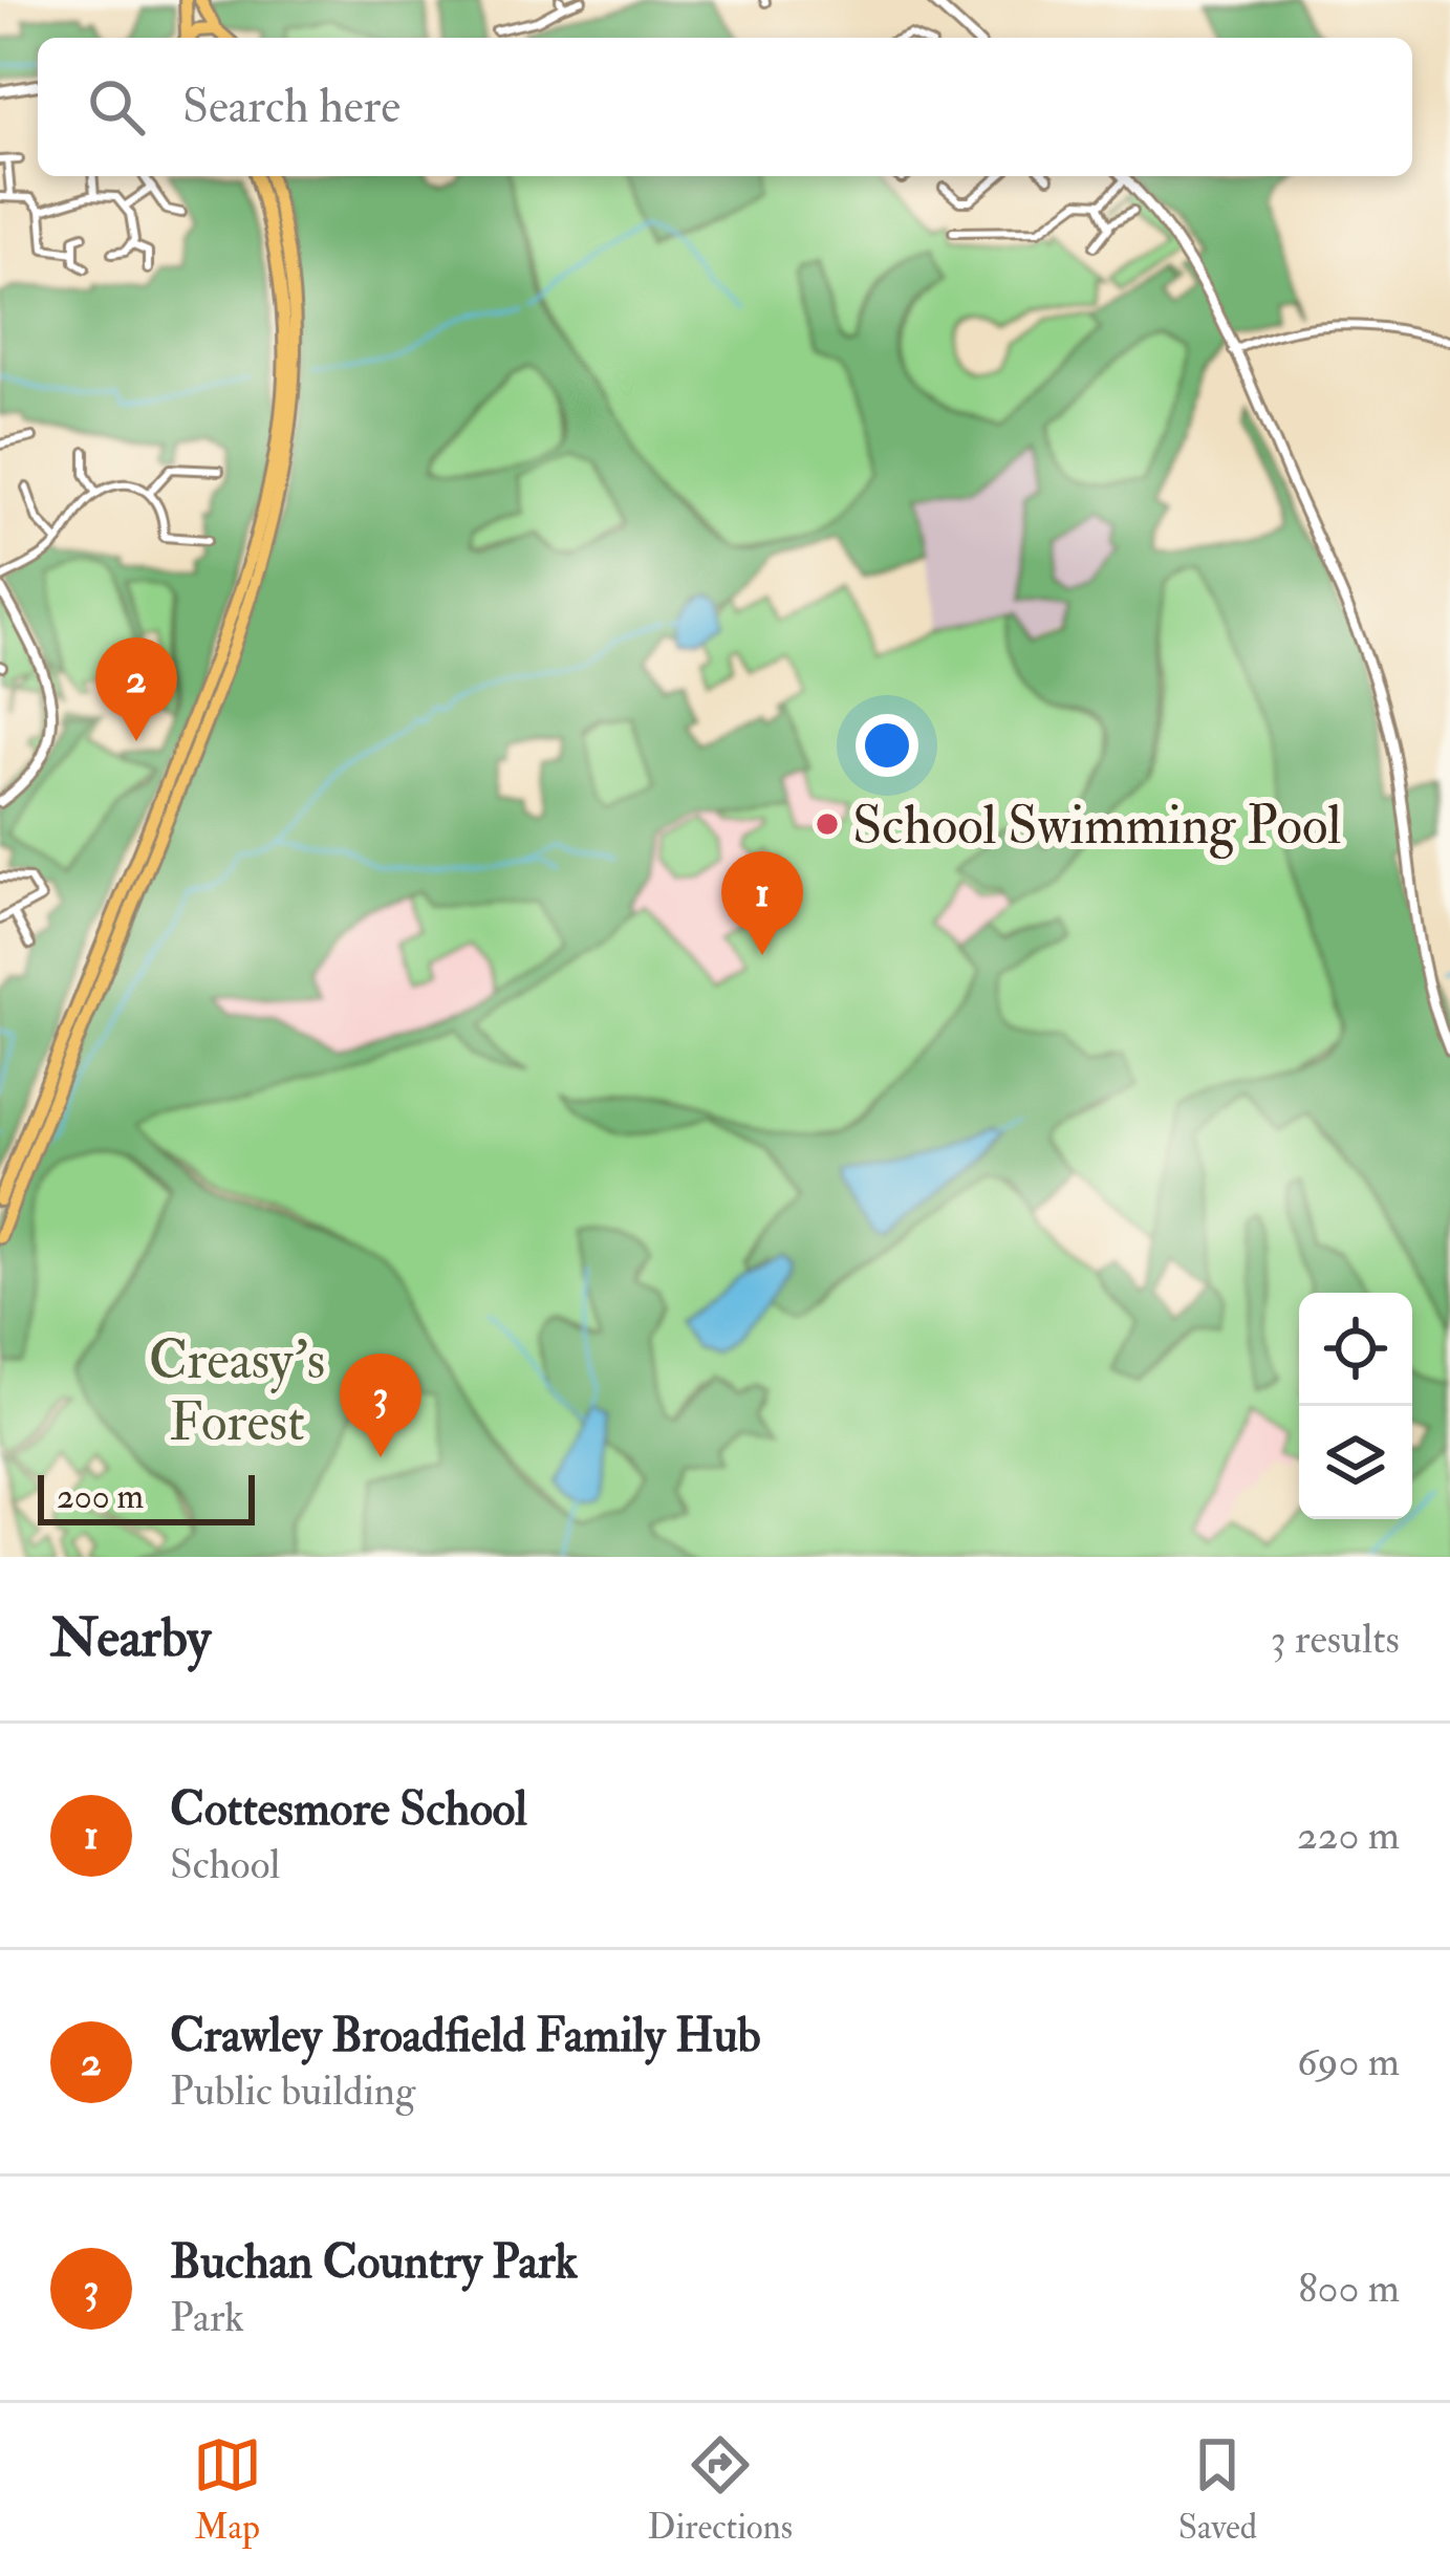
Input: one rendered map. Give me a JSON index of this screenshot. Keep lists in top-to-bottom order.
{
  "parks": ["Creasy's Forest"],
  "places": ["School Swimming Pool"],
  "scale_bar": "200 m",
  "page": {
    "search": "Search here",
    "pins": ["2", "1", "3"],
    "scale": "200 m",
    "heading": ["Nearby", "3 results"],
    "list": [
      {
        "mark": "1",
        "name": "Cottesmore School",
        "note": "School",
        "value": "220 m"
      },
      {
        "mark": "2",
        "name": "Crawley Broadfield Family Hub",
        "note": "Public building",
        "value": "690 m"
      },
      {
        "mark": "3",
        "name": "Buchan Country Park",
        "note": "Park",
        "value": "800 m"
      }
    ],
    "nav": ["Map", "Directions", "Saved"]
  }
}
